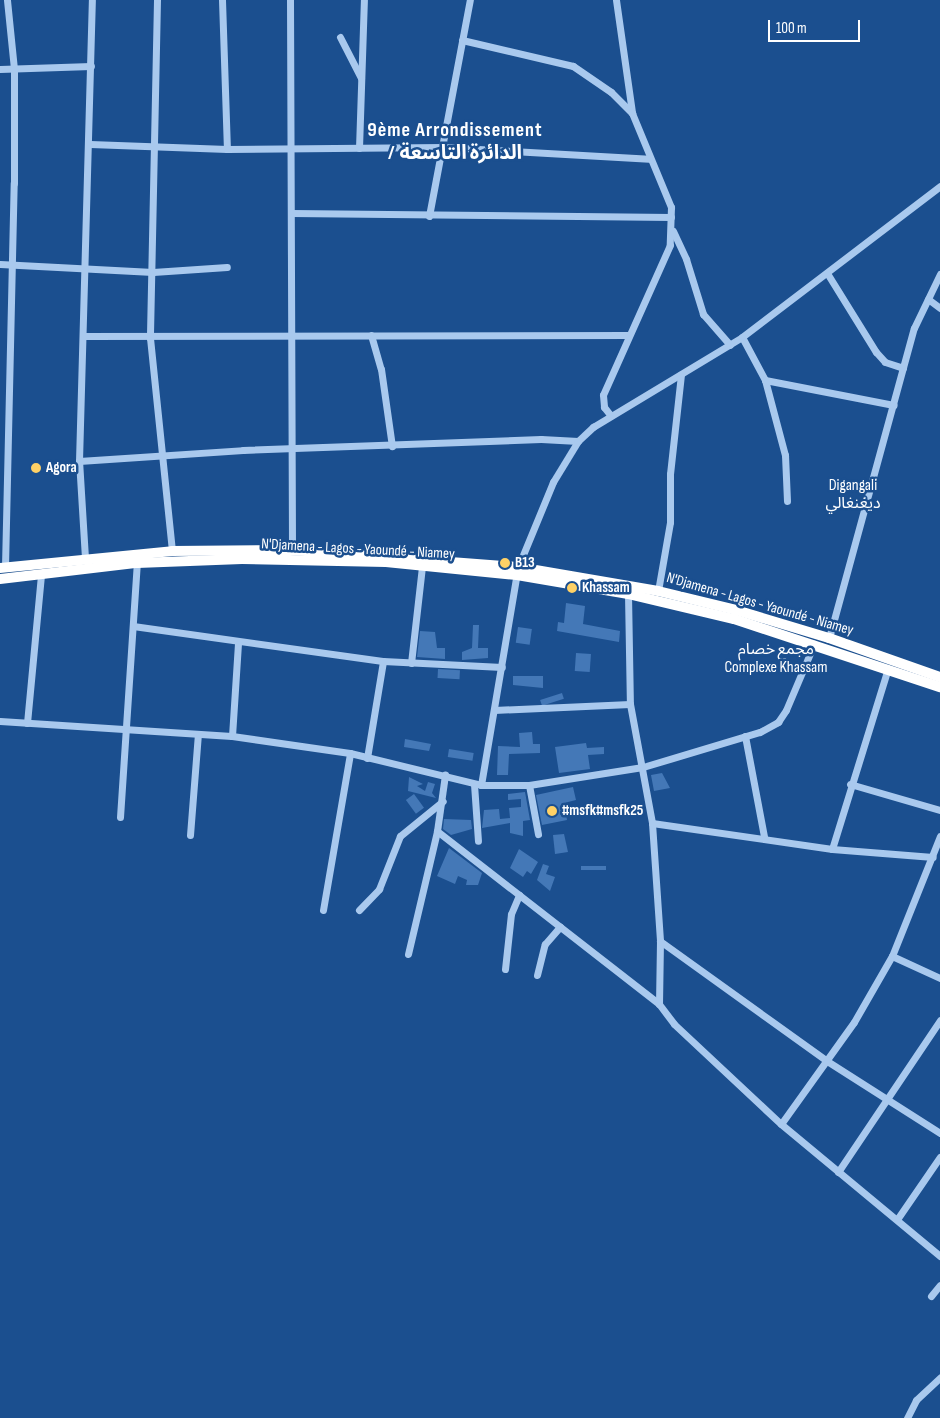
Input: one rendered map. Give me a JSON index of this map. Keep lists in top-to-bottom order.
{
  "streets": {
    "highway": ["N'Djamena - Lagos - Yaoundé - Niamey"]
  },
  "districts": ["9ème Arrondissement / الدائرة التاسعة", "Digangali ديغنغالي", "مجمع خصام Complexe Khassam"],
  "places": [
    "Agora",
    "B13",
    "Khassam",
    "#msfk#msfk25"
  ],
  "scale_bar": "100 m"
}
